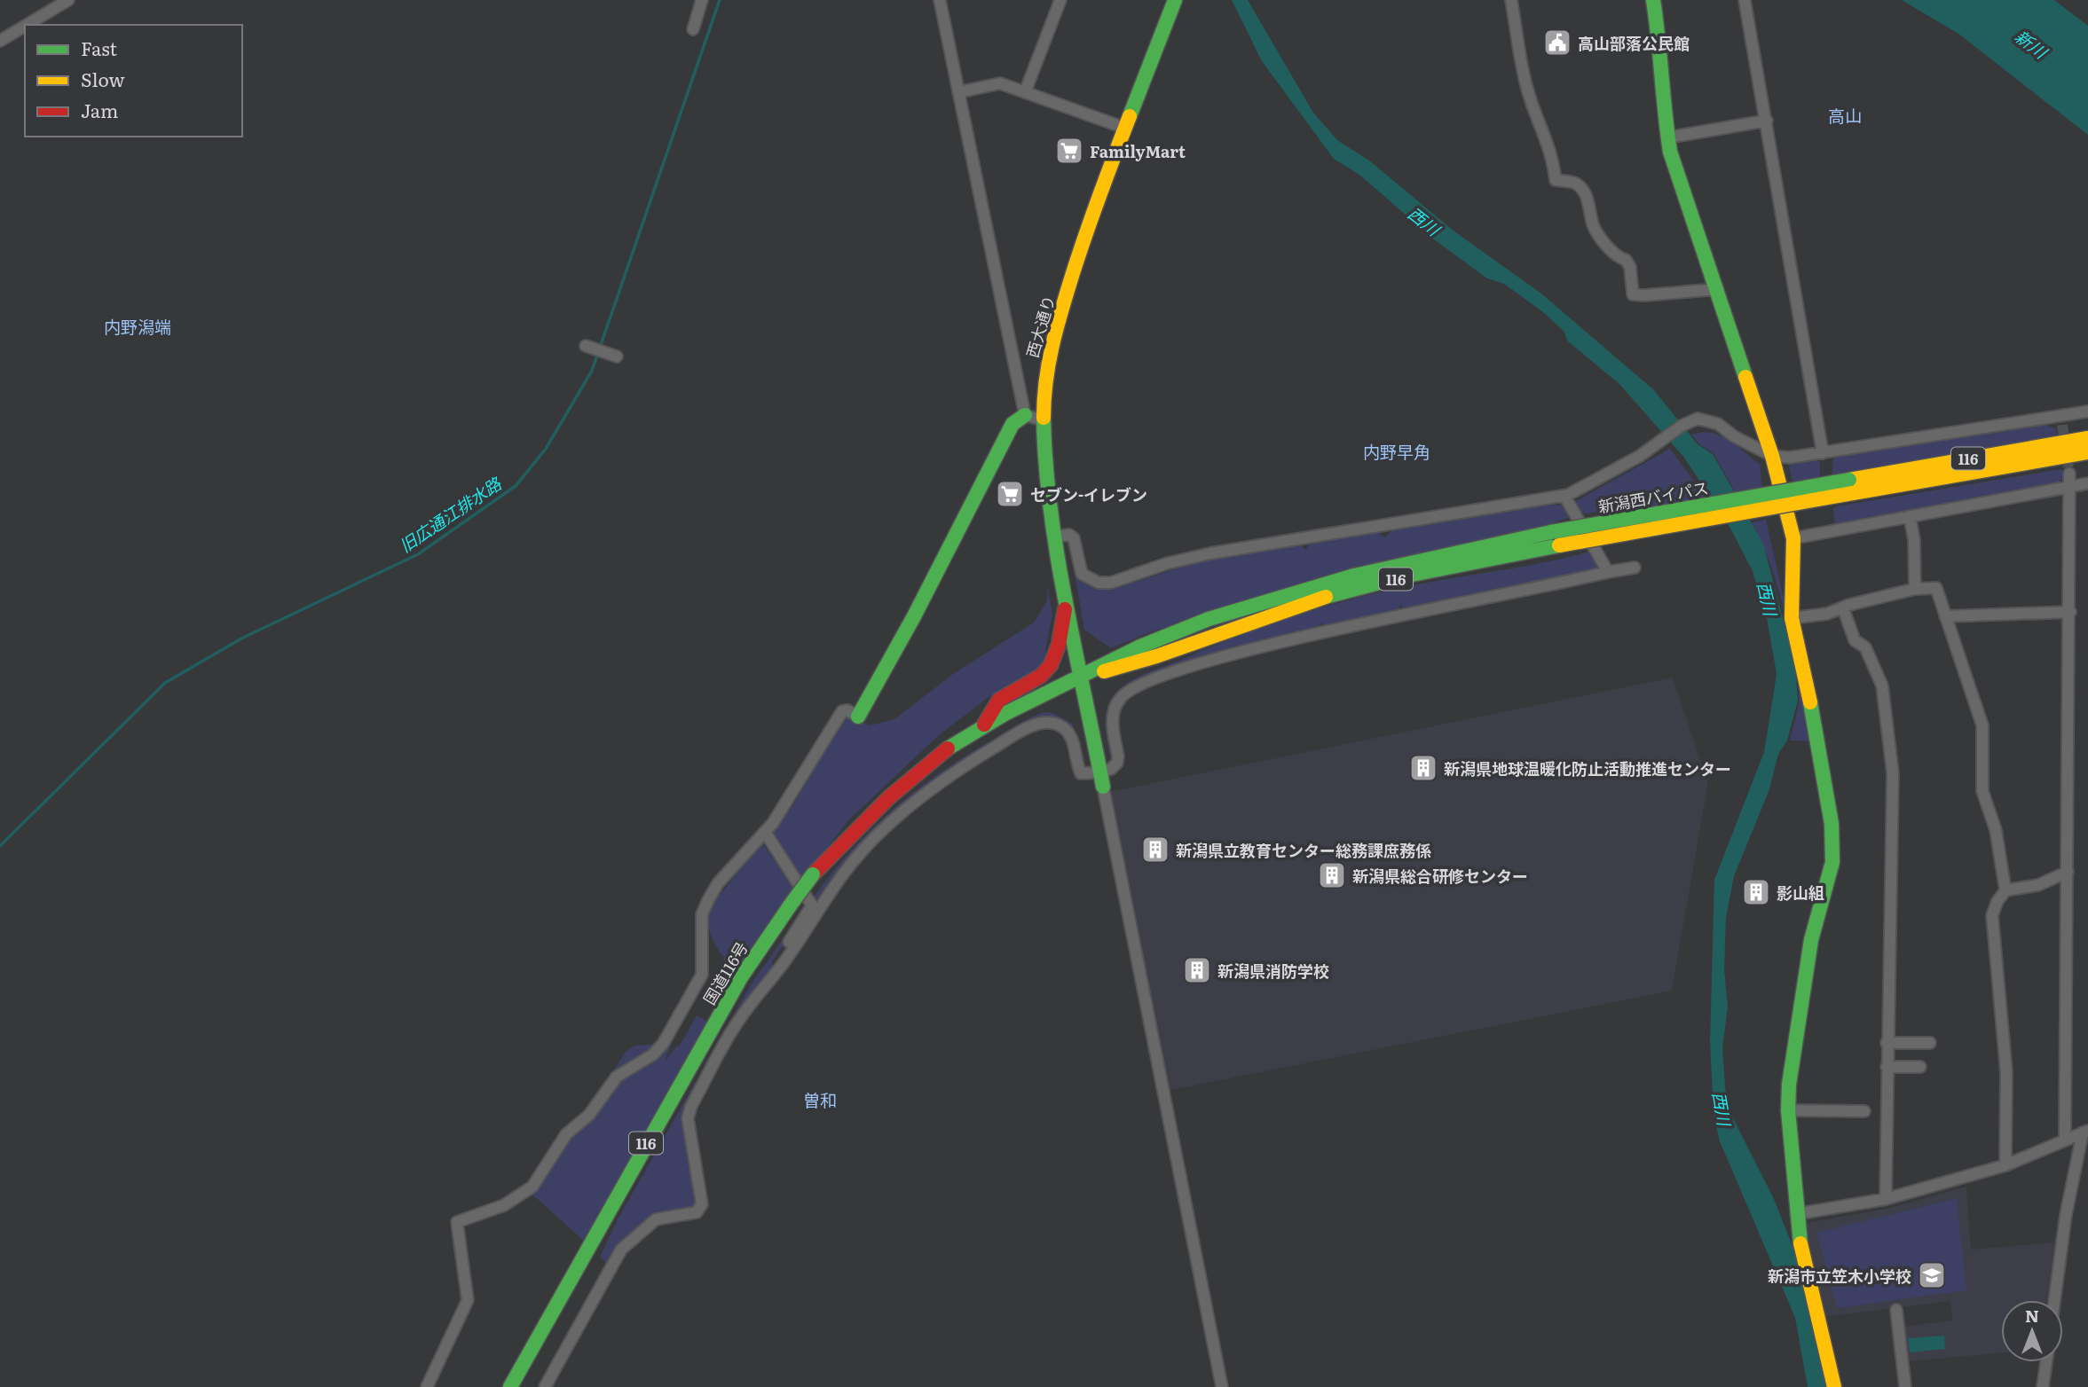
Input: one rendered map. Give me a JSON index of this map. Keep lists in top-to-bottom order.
{
  "streets": {
    "main road": [
      "西大通り",
      "116",
      "新潟西バイパス",
      "国道116号"
    ]
  },
  "crossings": [
    ["西大通り", "新潟西バイパス"],
    ["西大通り", "国道116号"],
    ["新潟西バイパス", "国道116号"]
  ],
  "districts": [
    "高山",
    "内野潟端",
    "内野早角",
    "曽和"
  ],
  "water": ["新川", "西川", "旧広通江排水路"],
  "places": {
    "public building": ["高山部落公民館"],
    "supermarket": ["FamilyMart", "セブン-イレブン"],
    "building": [
      "新潟県地球温暖化防止活動推進センター",
      "新潟県立教育センター総務課庶務係",
      "新潟県総合研修センター",
      "影山組",
      "新潟県消防学校"
    ],
    "school or university": ["新潟市立笠木小学校"]
  },
  "legend": ["Fast", "Slow", "Jam"],
  "north": "top"
}
